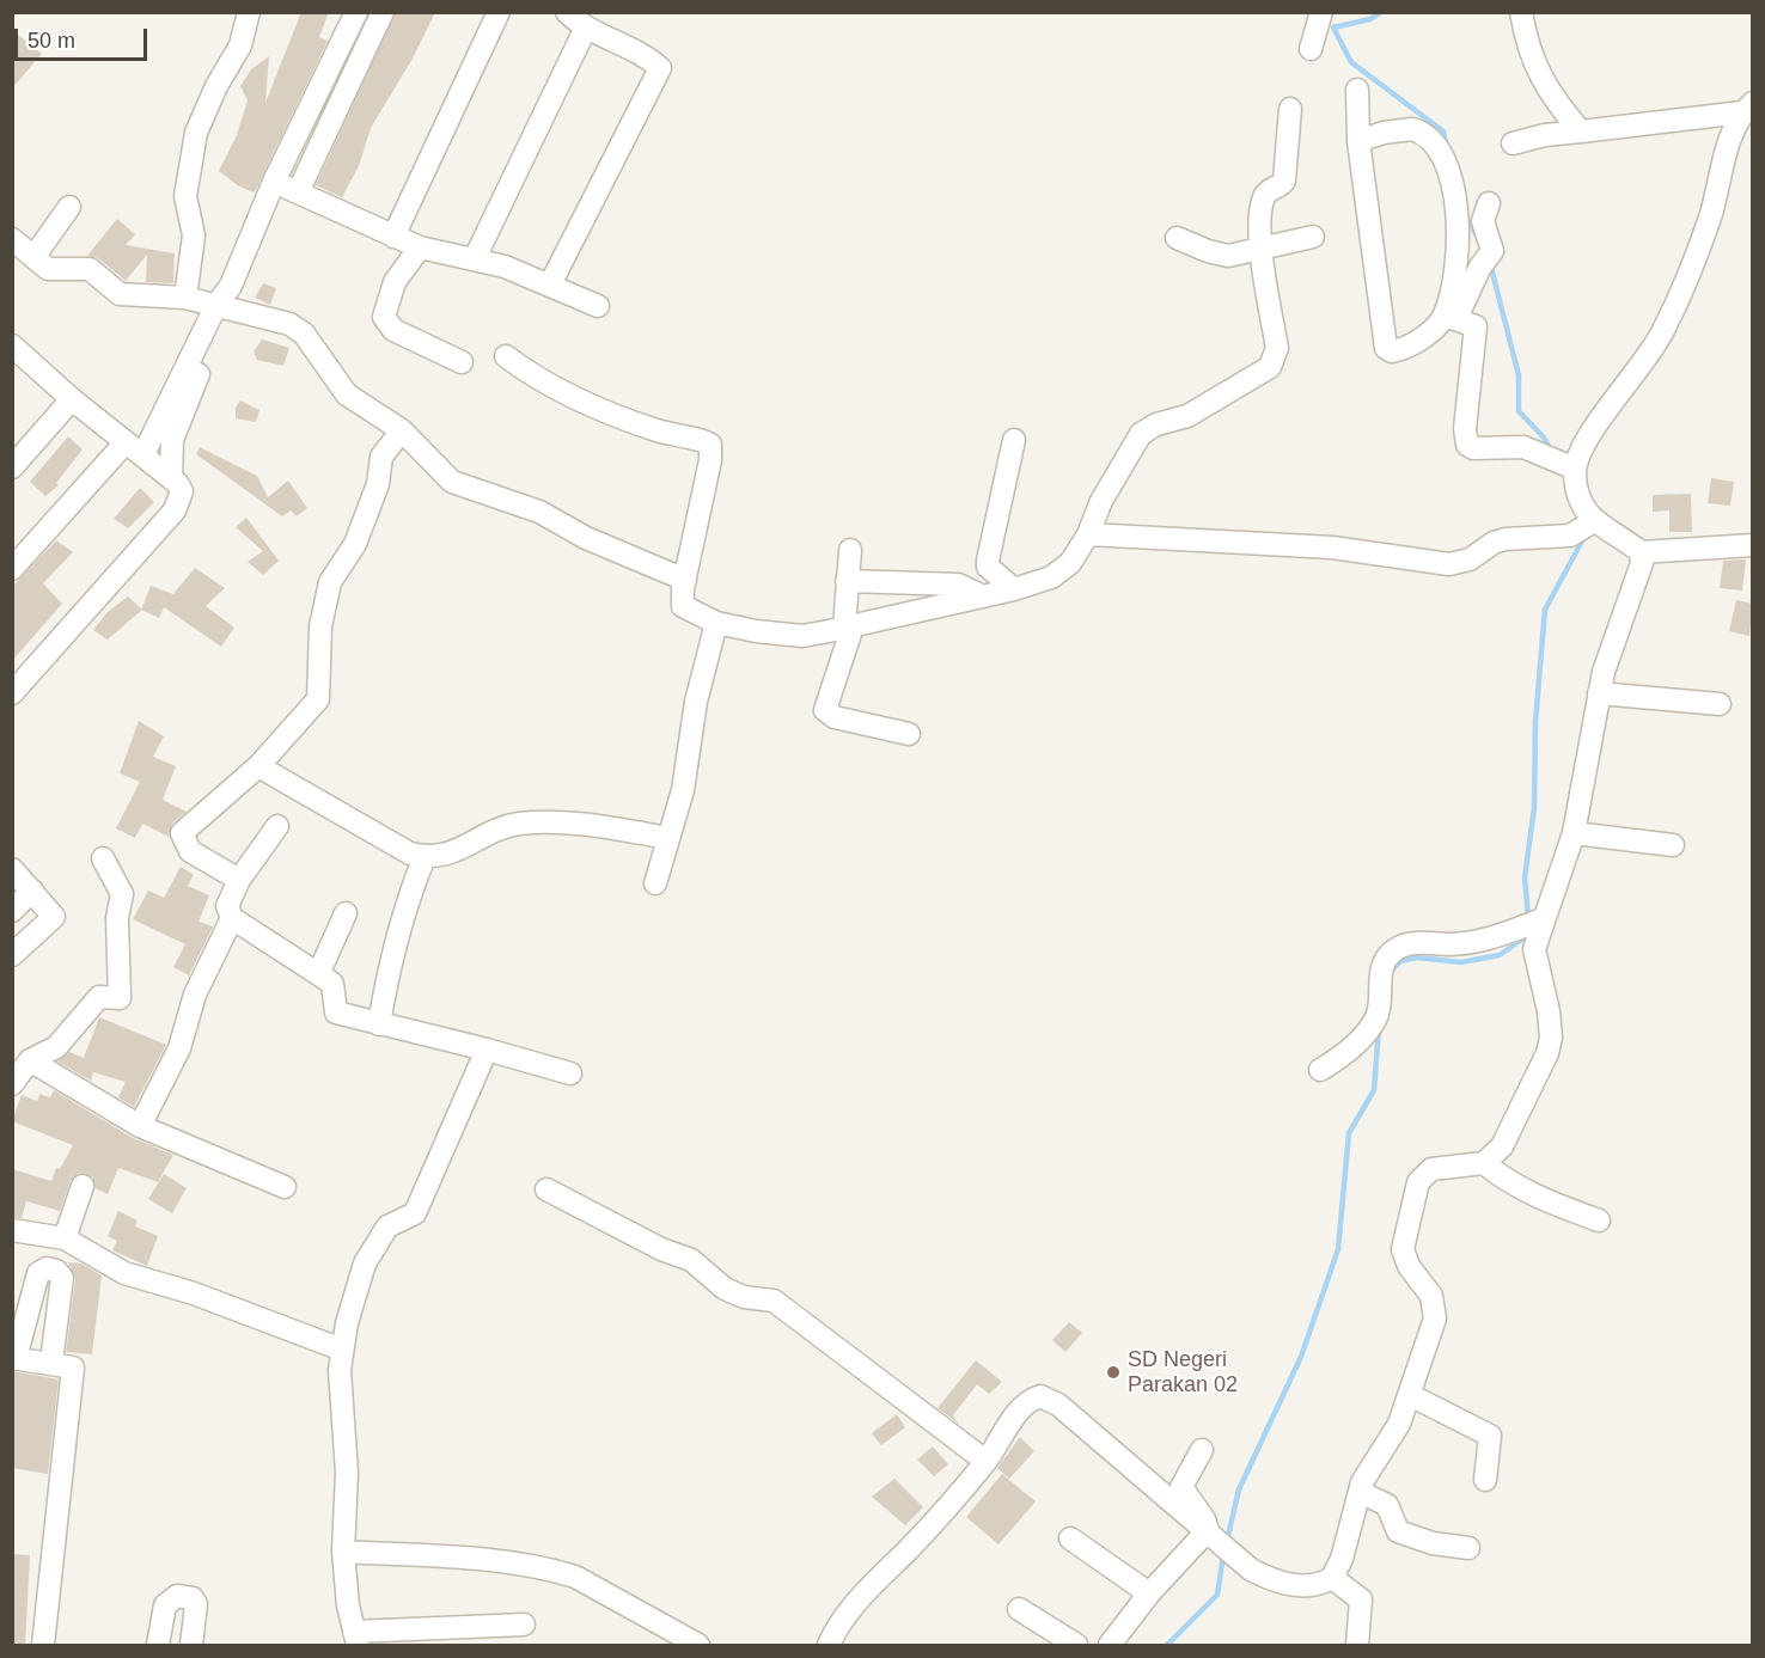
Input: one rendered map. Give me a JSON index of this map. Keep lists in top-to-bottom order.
{
  "places": ["SD Negeri Parakan 02"],
  "scale_bar": "50 m"
}
